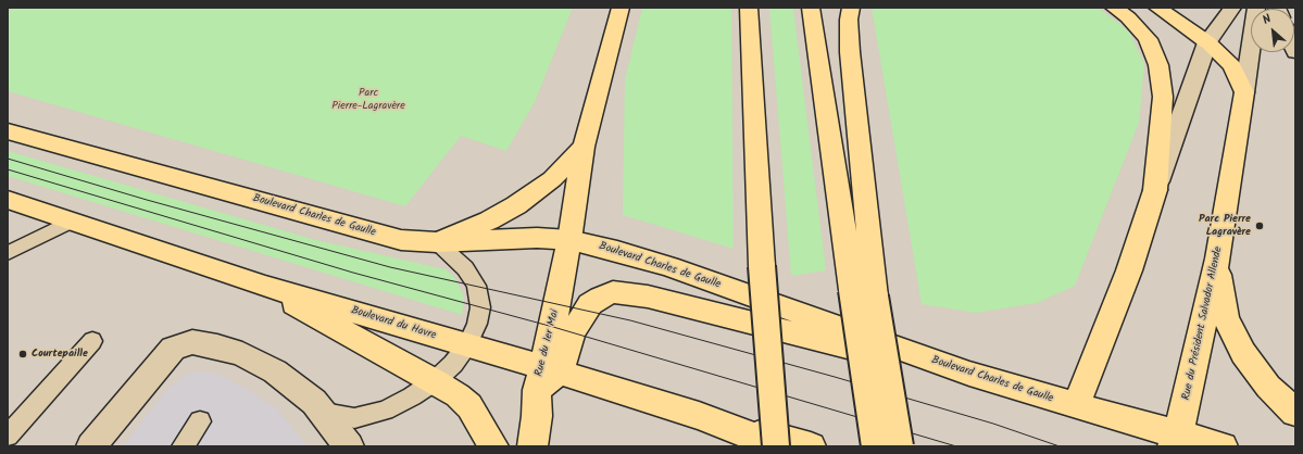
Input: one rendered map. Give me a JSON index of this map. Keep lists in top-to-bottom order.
{
  "streets": {
    "main road": [
      "Boulevard Charles de Gaulle",
      "Boulevard du Havre",
      "Rue du Président Salvador Allende",
      "Rue du 1er Mai"
    ]
  },
  "crossings": [
    ["Boulevard Charles de Gaulle", "Rue du Président Salvador Allende"],
    ["Boulevard Charles de Gaulle", "Rue du 1er Mai"],
    ["Boulevard du Havre", "Rue du 1er Mai"]
  ],
  "parks": ["Parc Pierre-Lagravère"],
  "places": ["Parc Pierre Lagravère", "Courtepaille"],
  "north": "top left"
}
